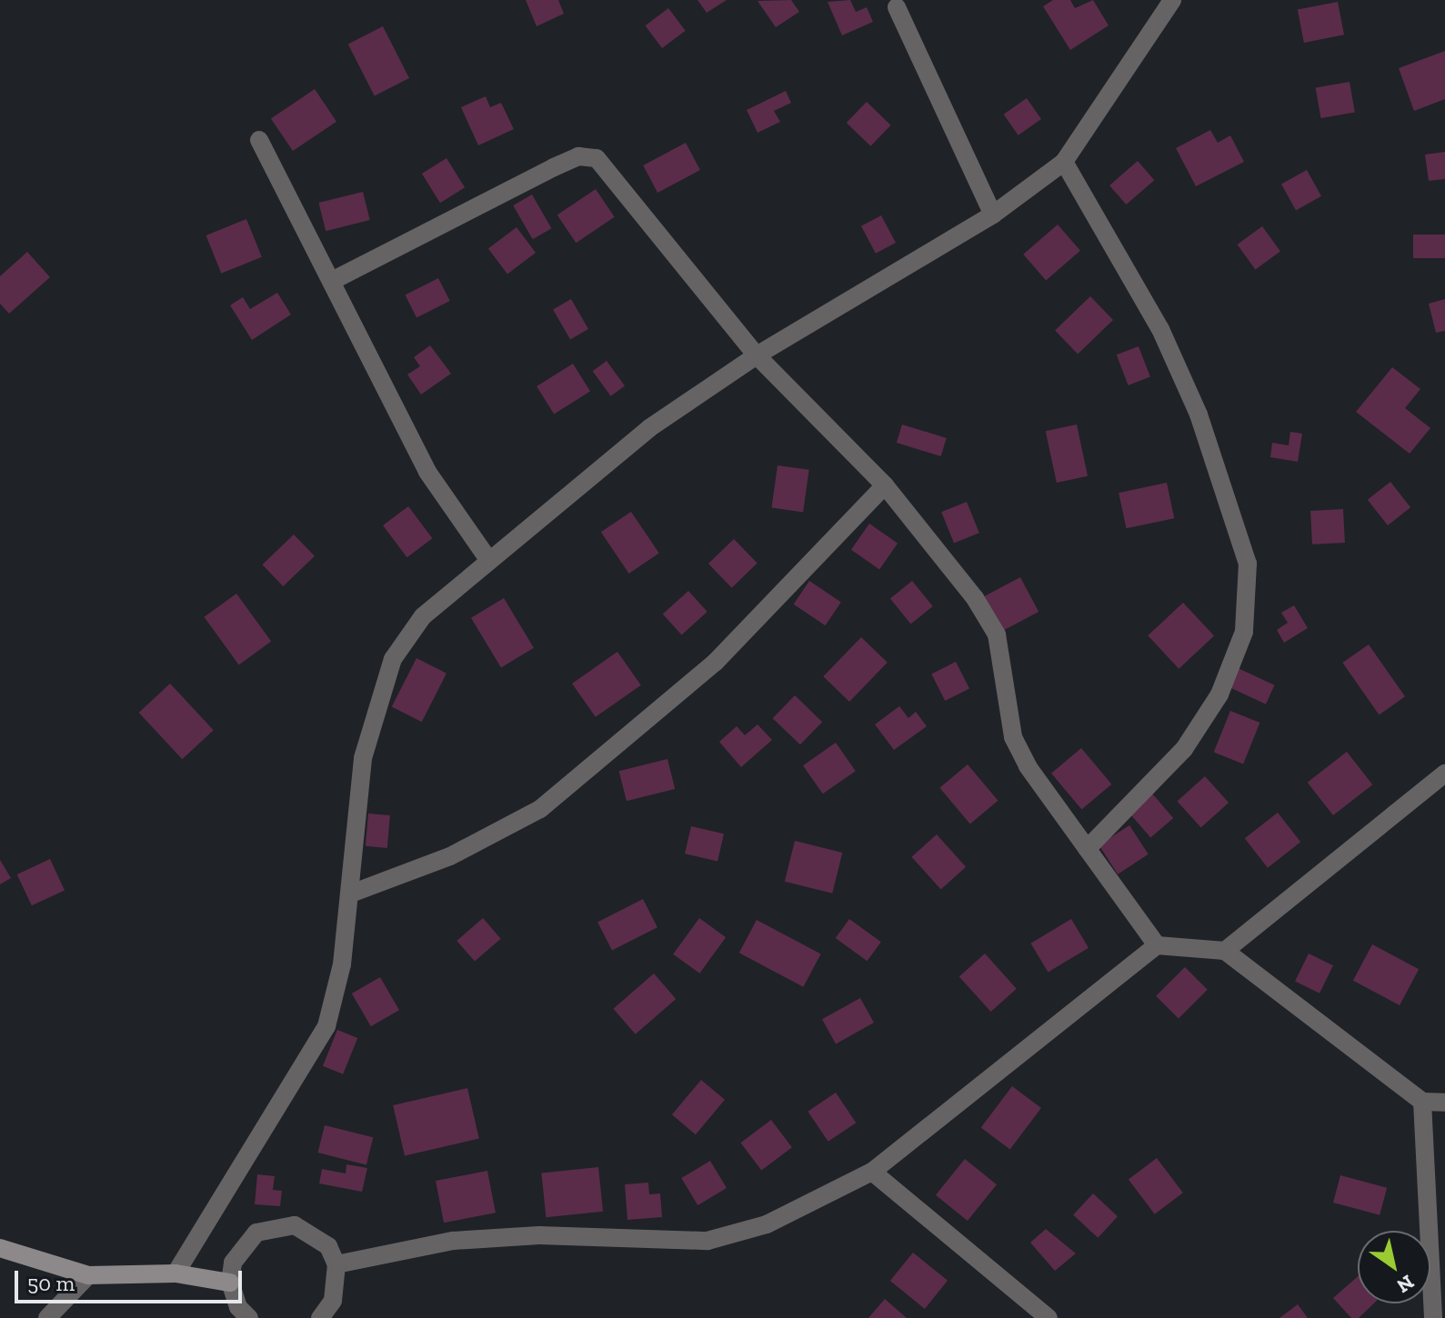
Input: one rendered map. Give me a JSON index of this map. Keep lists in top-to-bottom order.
{
  "scale_bar": "50 m",
  "north": "bottom right"
}
